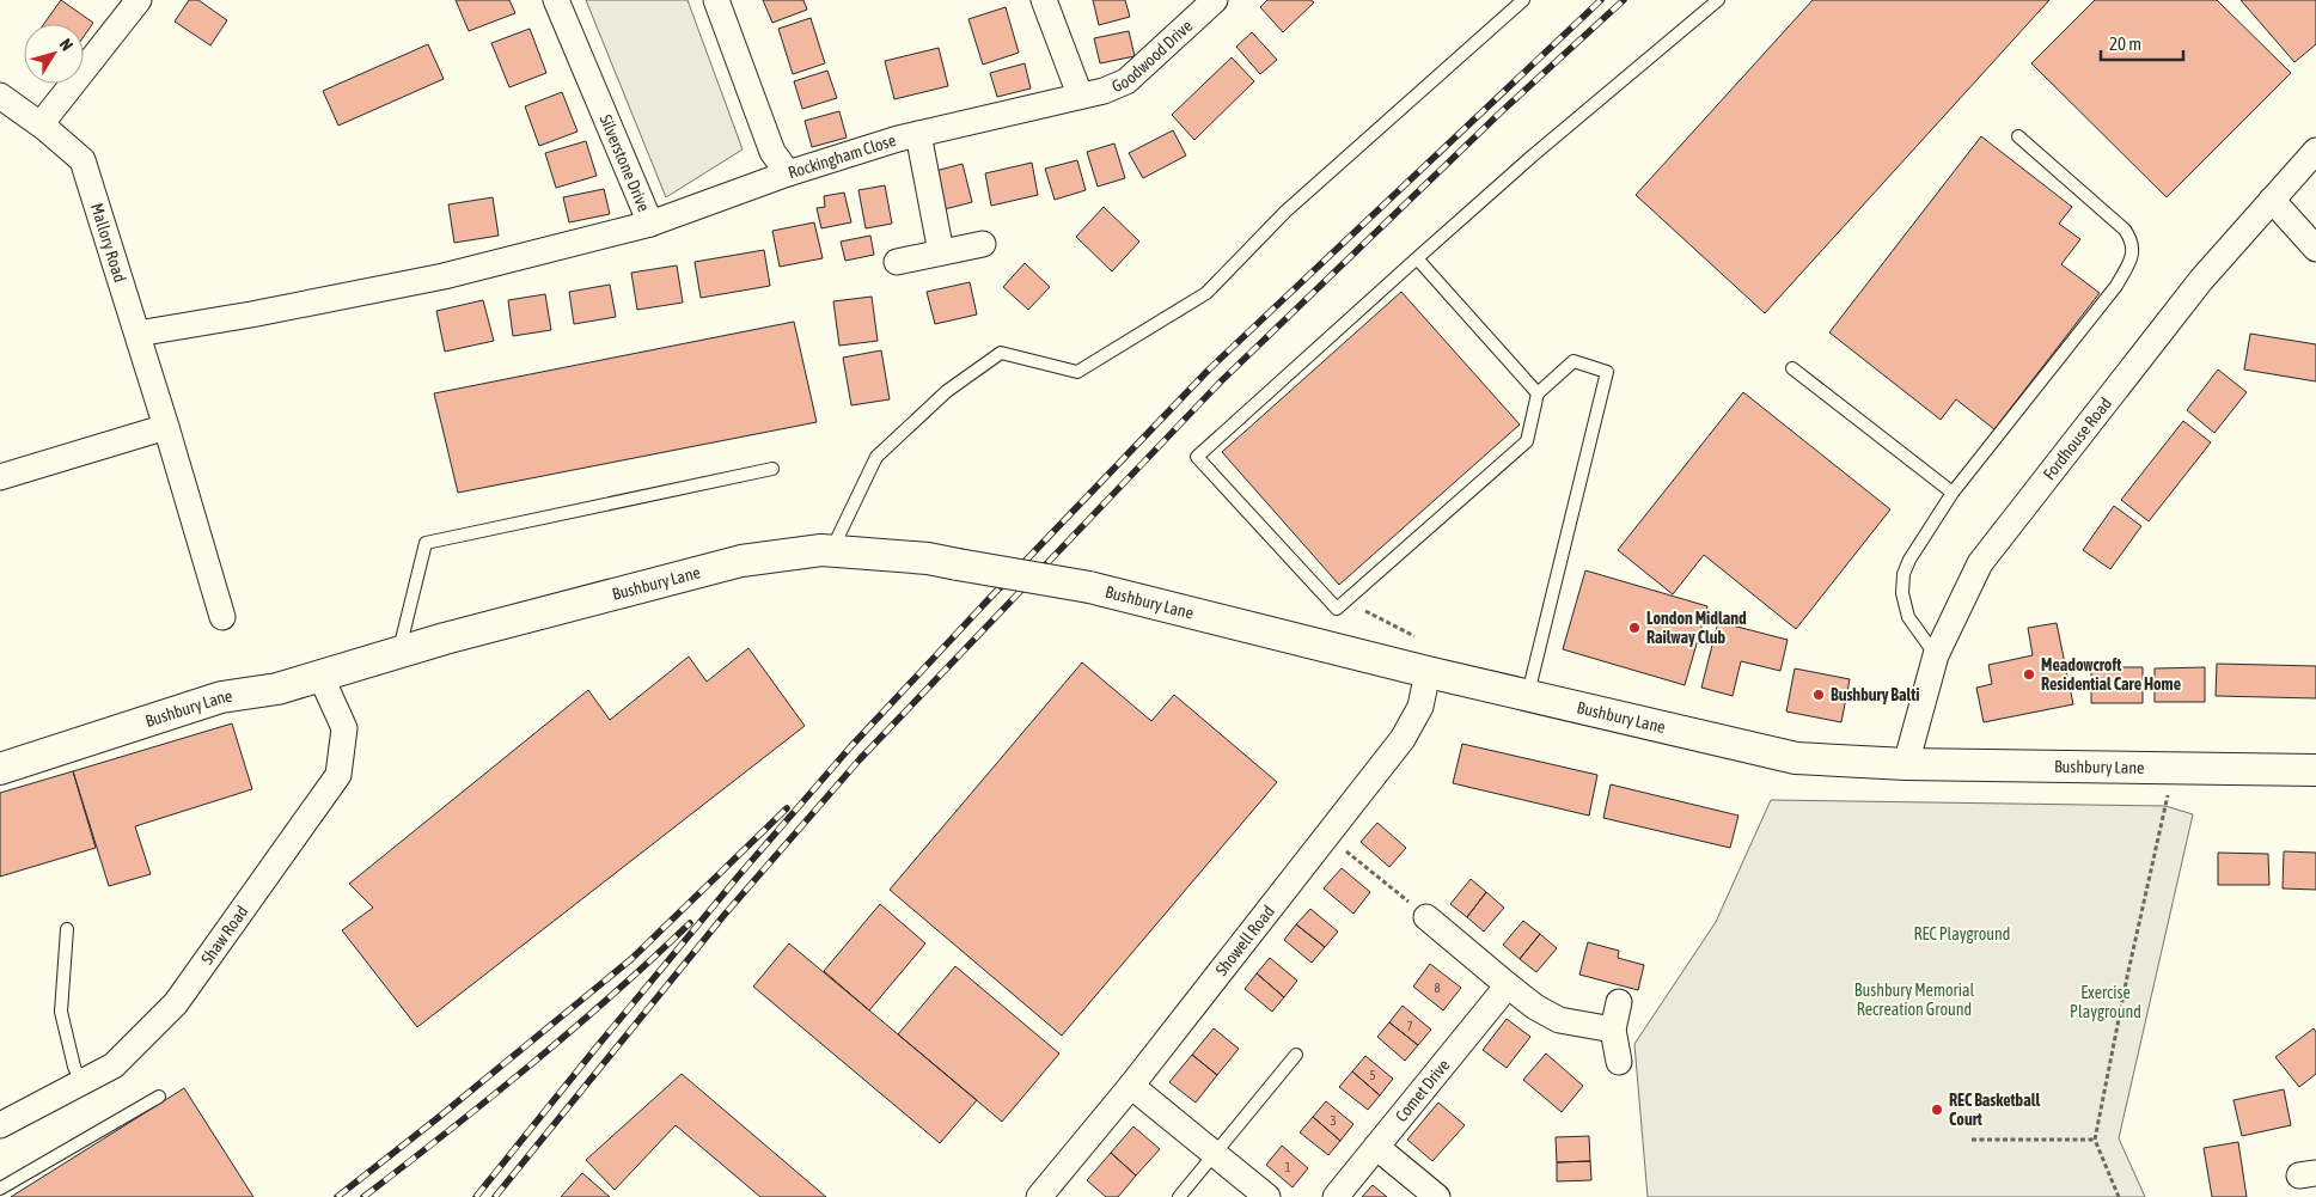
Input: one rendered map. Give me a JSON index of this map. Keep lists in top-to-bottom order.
{
  "streets": {
    "street": [
      "Goodwood Drive",
      "Rockingham Close",
      "Silverstone Drive",
      "Mallory Road",
      "Fordhouse Road",
      "Bushbury Lane",
      "Shaw Road",
      "Showell Road",
      "Comet Drive"
    ]
  },
  "crossings": [
    ["Goodwood Drive", "Rockingham Close"],
    ["Rockingham Close", "Silverstone Drive"],
    ["Fordhouse Road", "Bushbury Lane"],
    ["Bushbury Lane", "Shaw Road"],
    ["Bushbury Lane", "Showell Road"]
  ],
  "parks": ["REC Playground", "Bushbury Memorial Recreation Ground", "Exercise Playground"],
  "places": [
    "London Midland Railway Club",
    "Meadowcroft Residential Care Home",
    "Bushbury Balti",
    "REC Basketball Court"
  ],
  "house_numbers": [
    "8",
    "7",
    "5",
    "3",
    "1"
  ],
  "scale_bar": "20 m",
  "north": "top right"
}
